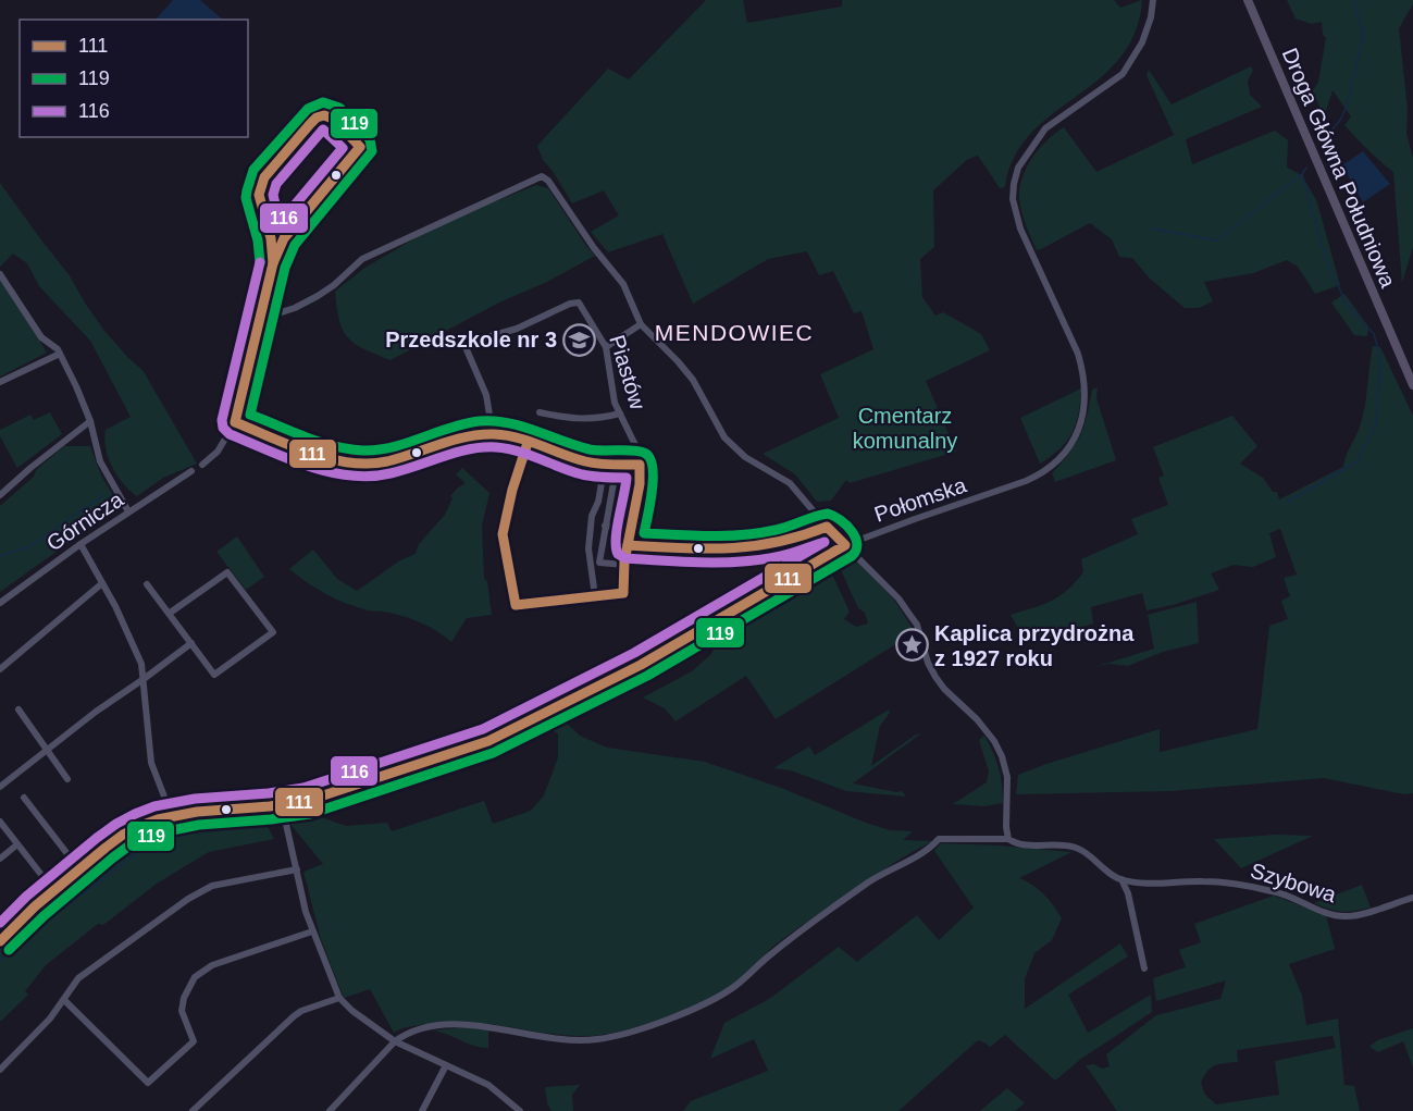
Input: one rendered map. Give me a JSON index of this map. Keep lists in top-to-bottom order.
{
  "streets": {
    "main road": ["Droga Główna Południowa"],
    "street": [
      "Piastów",
      "Połomska",
      "Górnicza",
      "Szybowa"
    ]
  },
  "districts": ["MENDOWIEC"],
  "parks": ["Cmentarz komunalny"],
  "places": {
    "school or university": ["Przedszkole nr 3"],
    "place": ["Kaplica przydrożna z 1927 roku"]
  },
  "lines": ["transit line 119", "transit line 111", "transit line 116"],
  "legend": ["111", "119", "116"]
}
